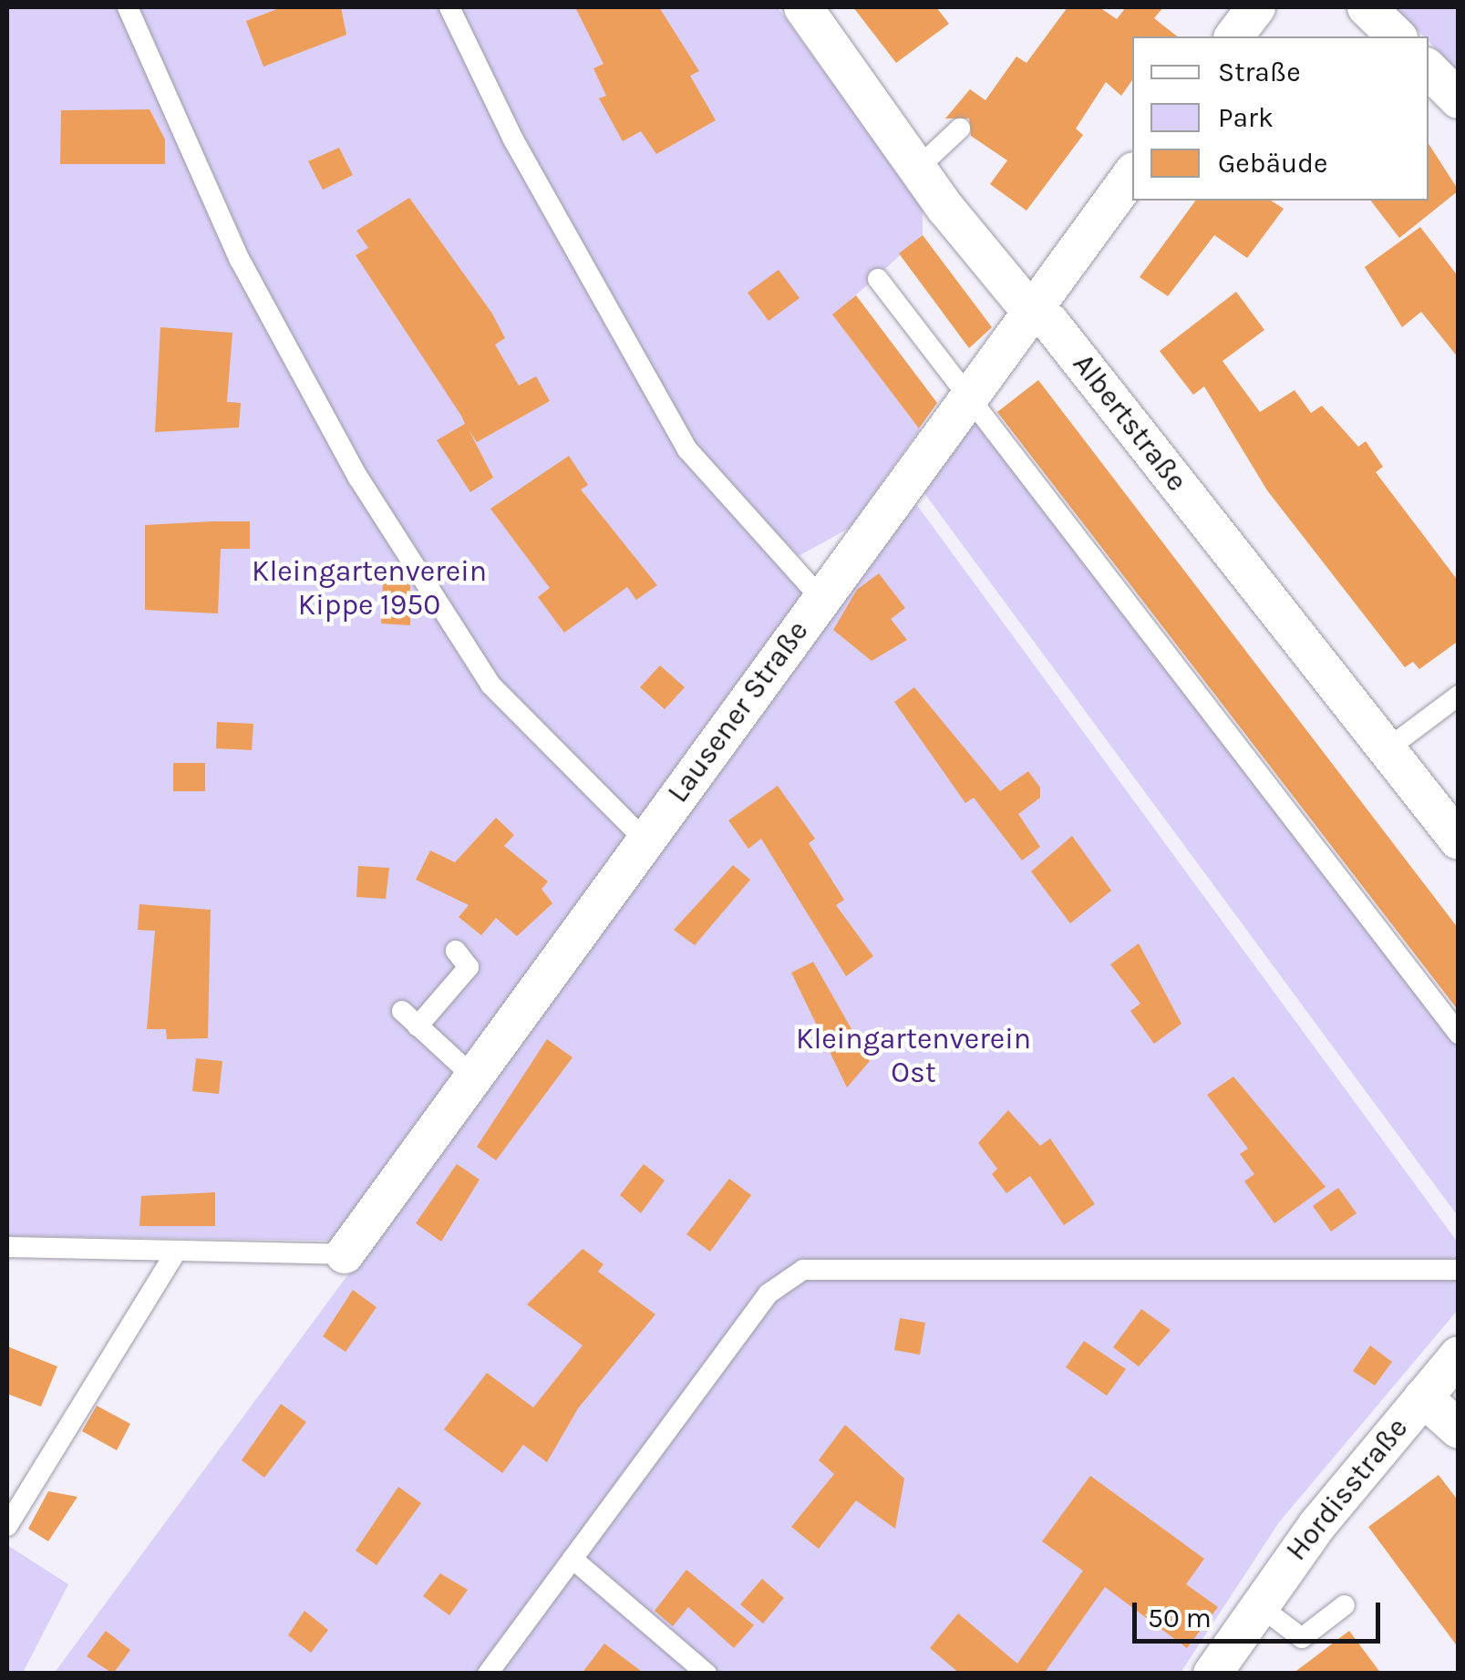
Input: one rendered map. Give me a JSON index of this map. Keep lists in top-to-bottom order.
{
  "streets": {
    "street": ["Albertstraße", "Lausener Straße", "Hordisstraße"]
  },
  "crossings": [
    ["Albertstraße", "Lausener Straße"]
  ],
  "parks": ["Kleingartenverein Kippe 1950", "Kleingartenverein Ost"],
  "legend": ["Straße", "Park", "Gebäude"],
  "scale_bar": "50 m"
}
